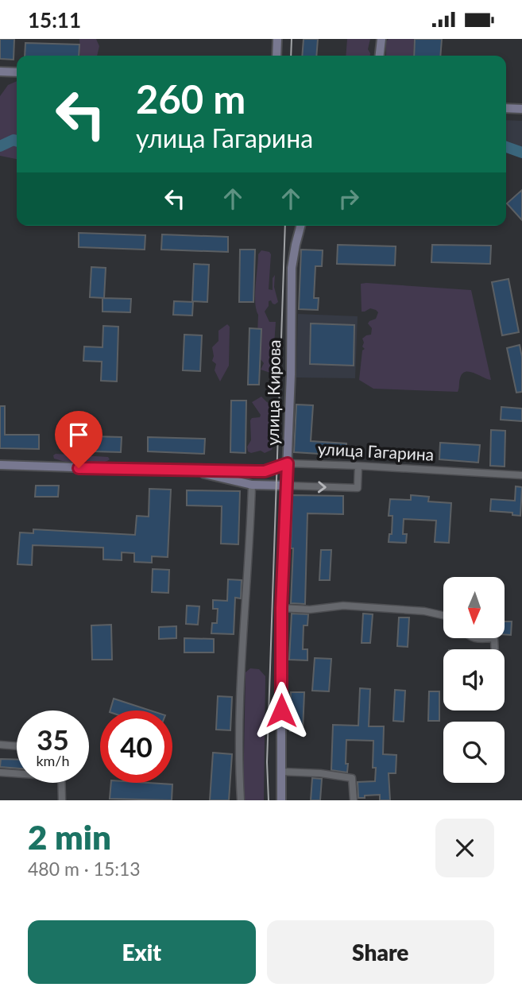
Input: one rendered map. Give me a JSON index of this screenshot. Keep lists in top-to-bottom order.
{
  "streets": {
    "street": ["улица Кирова", "улица Гагарина"]
  },
  "crossings": [
    ["улица Кирова", "улица Гагарина"]
  ],
  "north": "bottom",
  "page": {
    "status": "15:11",
    "turn": ["260 m", "улица Гагарина"],
    "speed": "35 km/h",
    "limit": "40",
    "heading": ["2 min", "480 m · 15:13"],
    "buttons": ["Exit", "Share"]
  }
}
